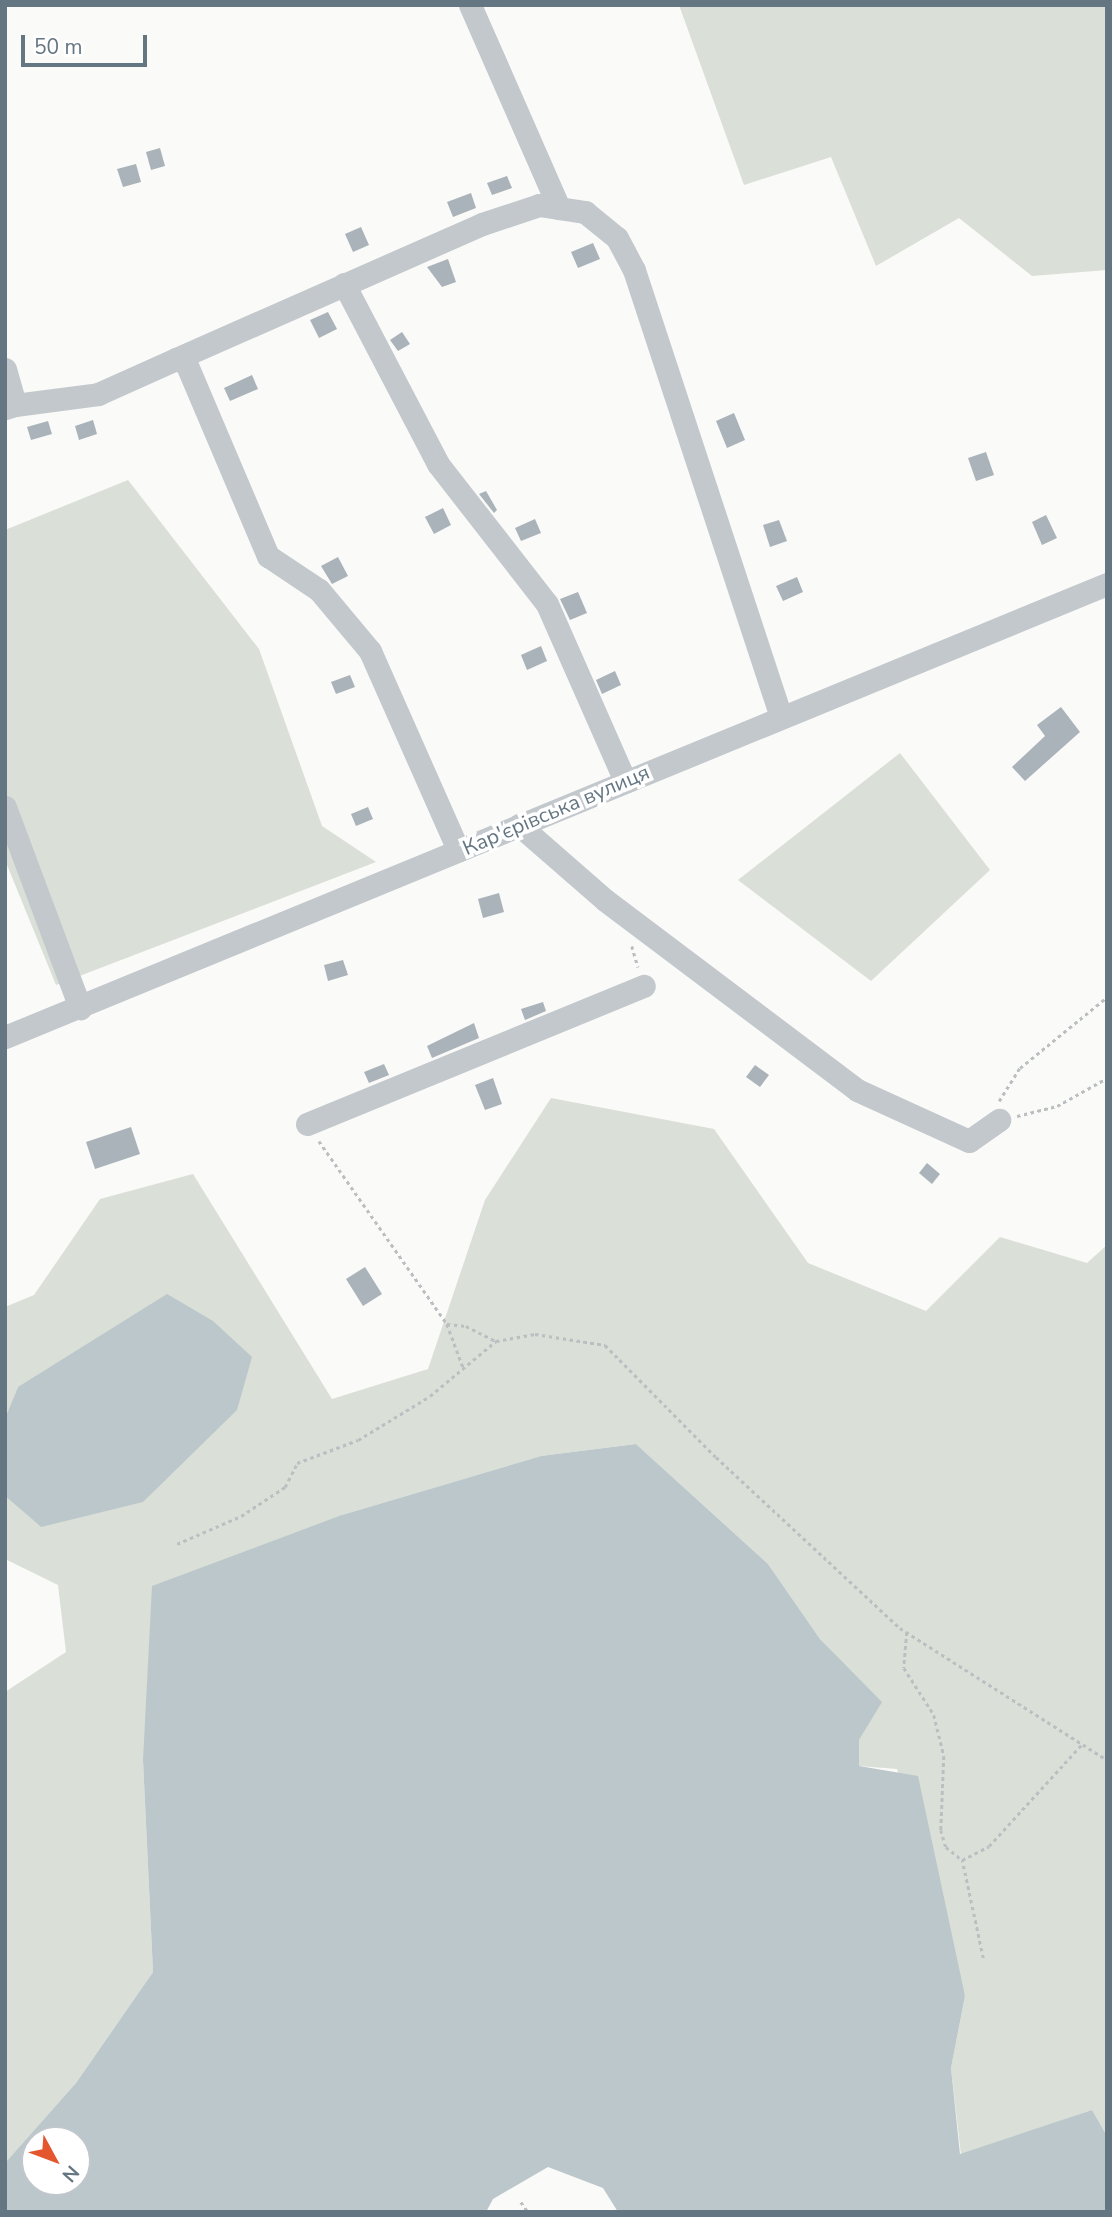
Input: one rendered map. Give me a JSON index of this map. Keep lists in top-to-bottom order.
{
  "streets": {
    "street": ["Кар'єрівська вулиця"]
  },
  "scale_bar": "50 m",
  "north": "bottom right"
}
